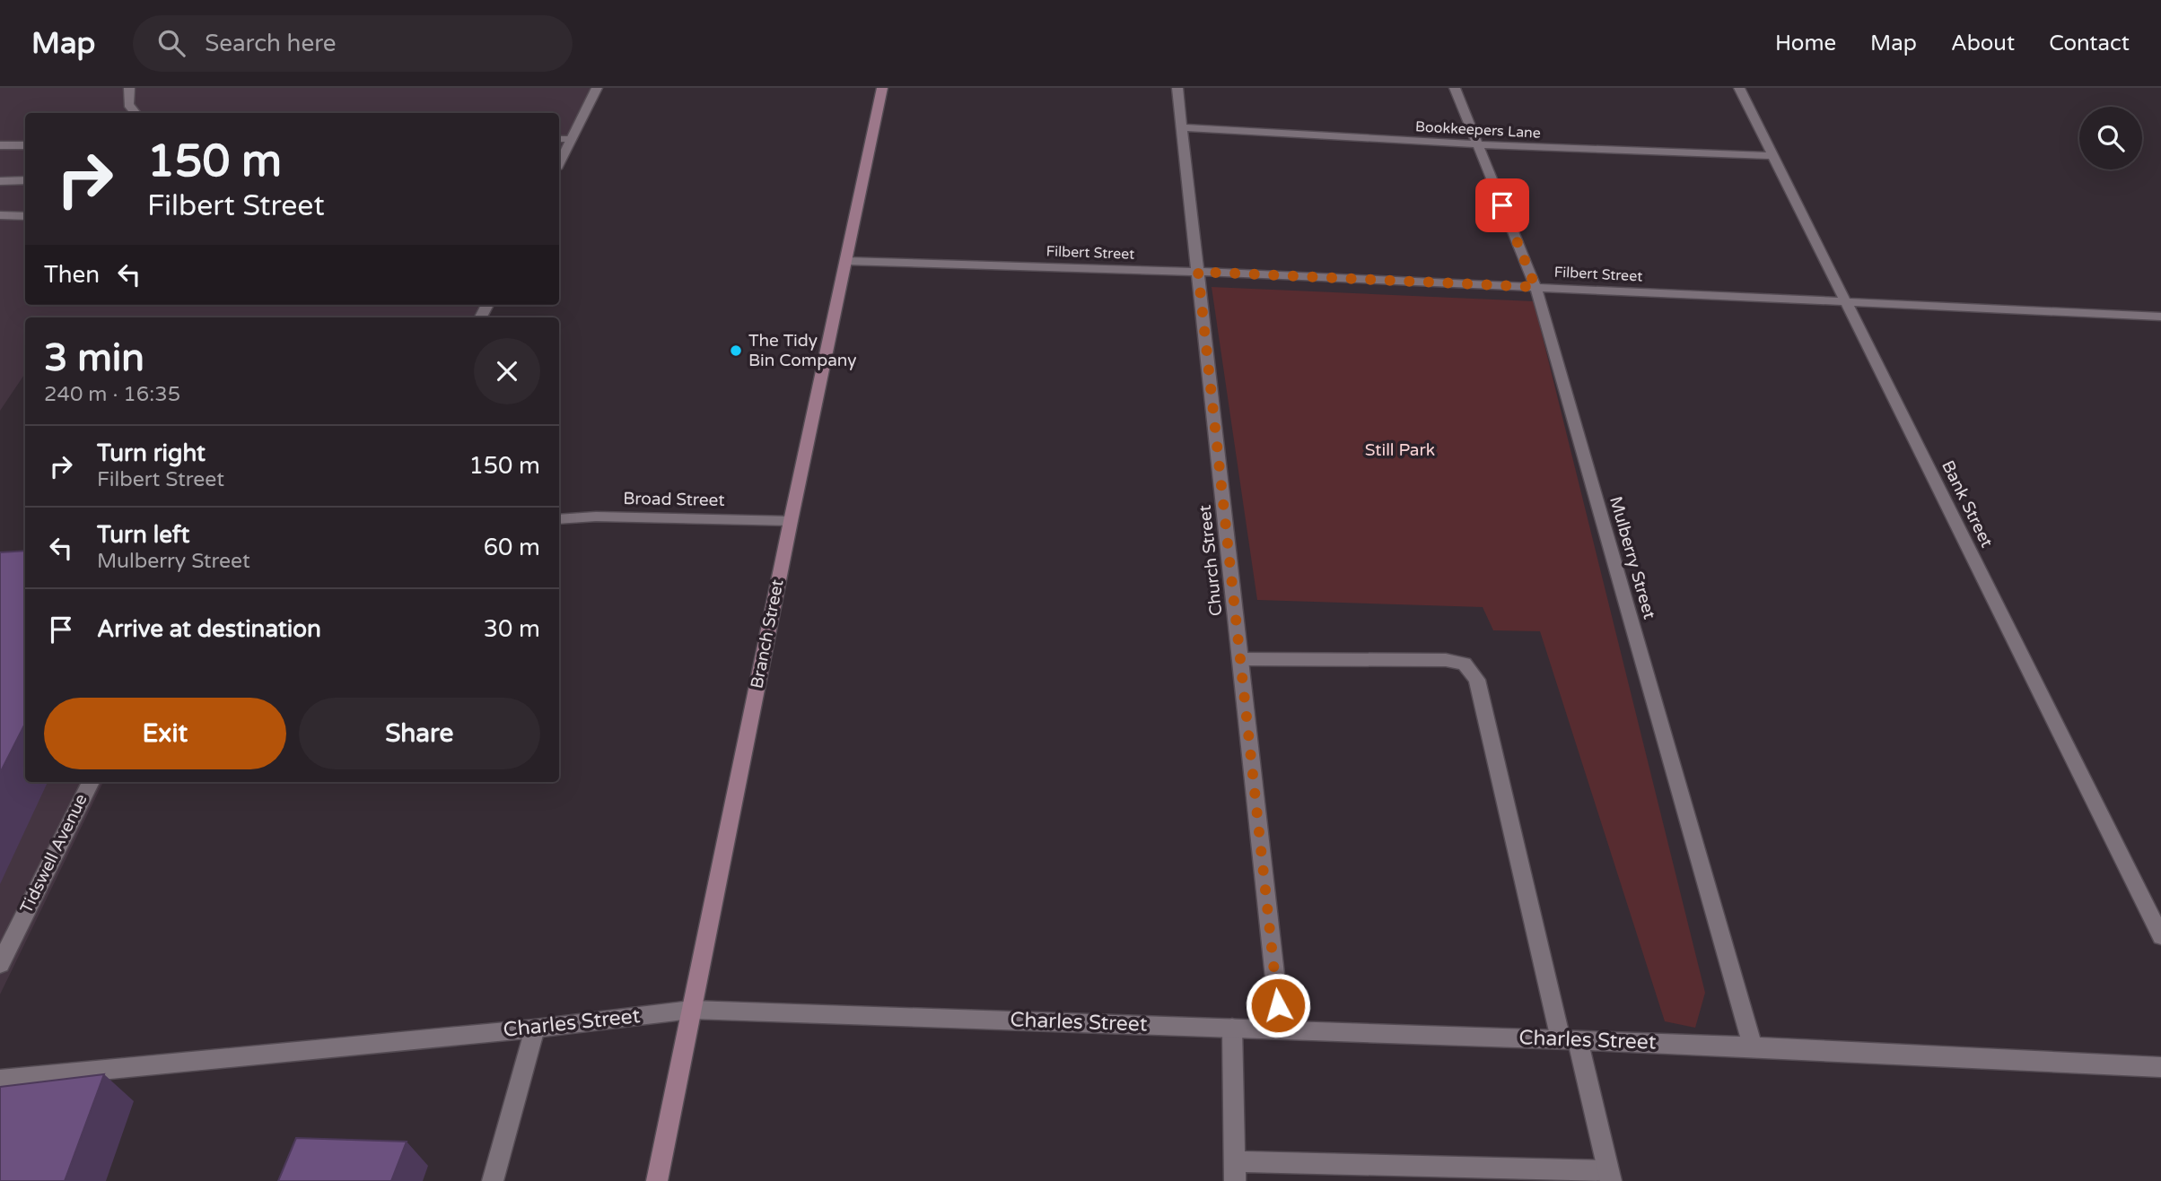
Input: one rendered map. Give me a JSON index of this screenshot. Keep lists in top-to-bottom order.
{
  "streets": {
    "street": [
      "Bookkeepers Lane",
      "Filbert Street",
      "Broad Street",
      "Bank Street",
      "Mulberry Street",
      "Church Street",
      "Branch Street",
      "Tidswell Avenue",
      "Charles Street"
    ]
  },
  "crossings": [
    ["Bookkeepers Lane", "Bank Street"],
    ["Bookkeepers Lane", "Mulberry Street"],
    ["Bookkeepers Lane", "Church Street"],
    ["Filbert Street", "Bank Street"],
    ["Filbert Street", "Mulberry Street"],
    ["Filbert Street", "Church Street"],
    ["Filbert Street", "Branch Street"],
    ["Broad Street", "Branch Street"],
    ["Mulberry Street", "Charles Street"],
    ["Church Street", "Charles Street"],
    ["Branch Street", "Charles Street"]
  ],
  "parks": ["Still Park"],
  "places": ["The Tidy Bin Company"],
  "page": {
    "header": "Map",
    "search": "Search here",
    "nav": [
      "Home",
      "Map",
      "About",
      "Contact"
    ],
    "turn": ["150 m", "Filbert Street"],
    "then": "Then",
    "heading": ["3 min", "240 m · 16:35"],
    "list": [
      {
        "name": "Turn right",
        "note": "Filbert Street",
        "value": "150 m"
      },
      {
        "name": "Turn left",
        "note": "Mulberry Street",
        "value": "60 m"
      },
      {
        "name": "Arrive at destination",
        "value": "30 m"
      }
    ],
    "buttons": ["Exit", "Share"]
  }
}
